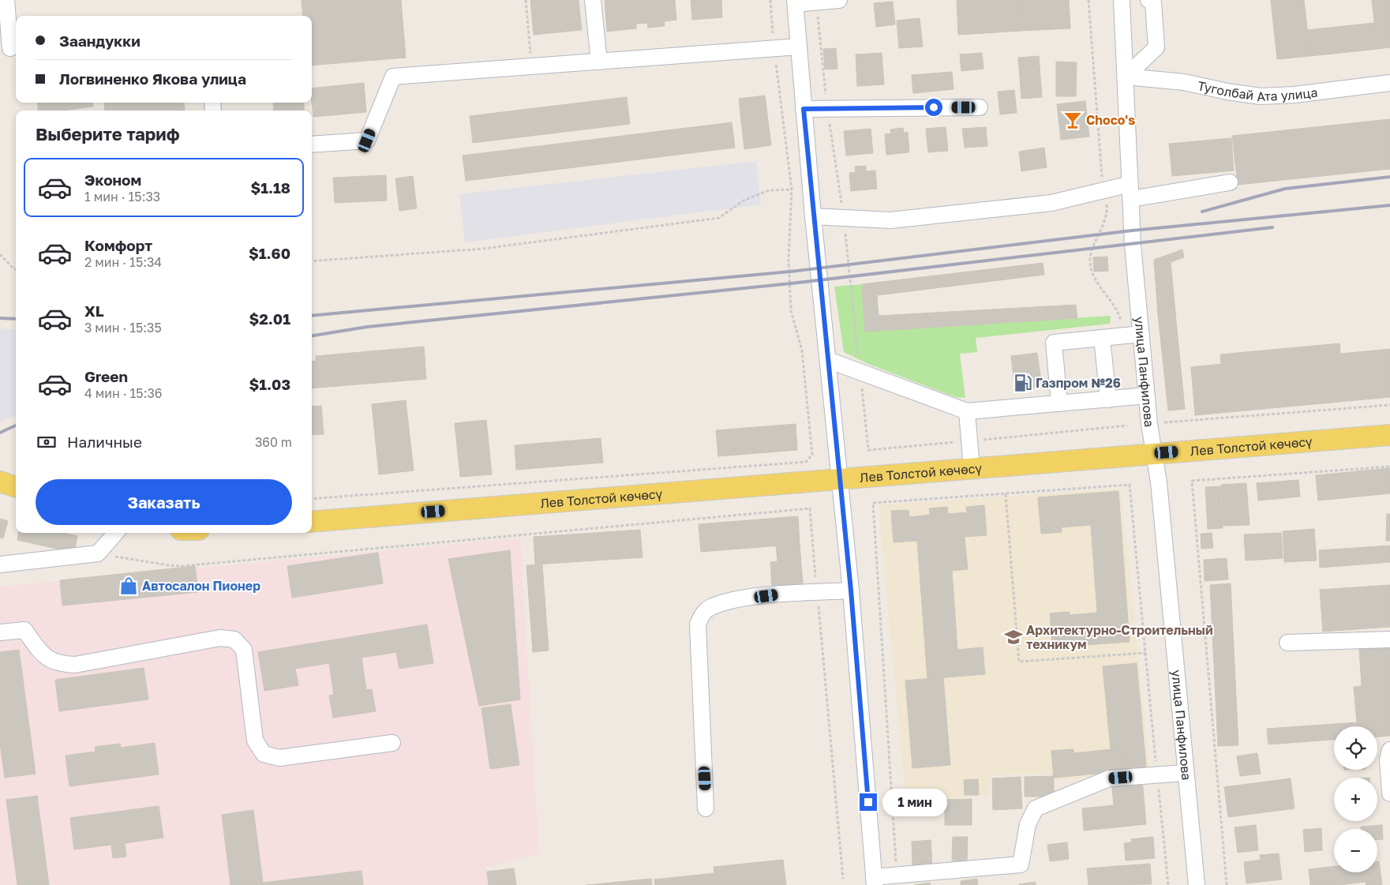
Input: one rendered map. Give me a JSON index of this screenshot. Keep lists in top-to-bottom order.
{
  "streets": {
    "main road": ["Лев Толстой көчөсү"],
    "street": ["Туголбай Ата улица", "улица Панфилова"]
  },
  "crossings": [
    ["Туголбай Ата улица", "улица Панфилова"],
    ["улица Панфилова", "Лев Толстой көчөсү"]
  ],
  "places": {
    "bar": ["Choco's"],
    "fuel station": ["Газпром №26"],
    "shop": ["Автосалон Пионер"],
    "school or university": ["Архитектурно-Строительный техникум"]
  },
  "page": {
    "banner": ["Заандукки", "Логвиненко Якова улица"],
    "heading": "Выберите тариф",
    "list": [
      {
        "name": "Эконом",
        "note": "1 мин · 15:33",
        "value": "$1.18"
      },
      {
        "name": "Комфорт",
        "note": "2 мин · 15:34",
        "value": "$1.60"
      },
      {
        "name": "XL",
        "note": "3 мин · 15:35",
        "value": "$2.01"
      },
      {
        "name": "Green",
        "note": "4 мин · 15:36",
        "value": "$1.03"
      }
    ],
    "pay": ["Наличные", "360 m"],
    "buttons": "Заказать",
    "map_buttons": ["+", "−"],
    "bubble": "1 мин"
  }
}
